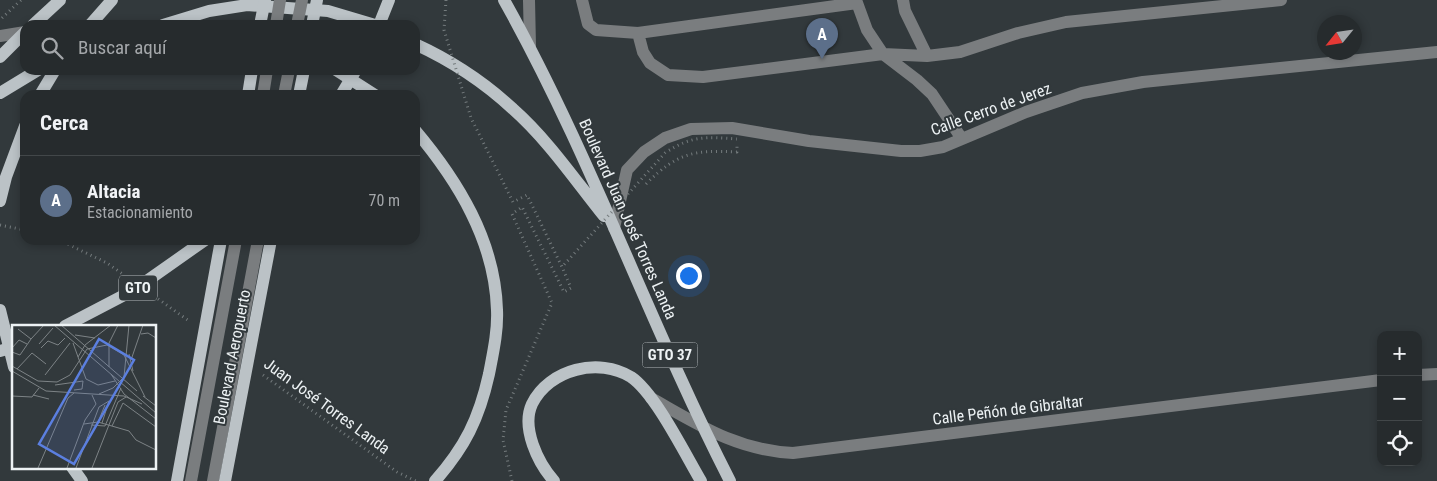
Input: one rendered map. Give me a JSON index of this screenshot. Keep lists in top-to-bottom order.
{
  "streets": {
    "main road": [
      "Boulevard Juan José Torres Landa",
      "GTO",
      "GTO 37",
      "Boulevard Aeropuerto"
    ],
    "street": ["Calle Cerro de Jerez", "Calle Peñón de Gibraltar"],
    "path": ["Juan José Torres Landa"]
  },
  "crossings": [
    ["Calle Cerro de Jerez", "Boulevard Juan José Torres Landa"],
    ["Boulevard Juan José Torres Landa", "Calle Peñón de Gibraltar"]
  ],
  "north": "bottom left",
  "page": {
    "pins": "A",
    "search": "Buscar aquí",
    "heading": "Cerca",
    "list": [
      {
        "mark": "A",
        "name": "Altacia",
        "note": "Estacionamiento",
        "value": "70 m"
      }
    ],
    "map_buttons": ["+", "−"]
  }
}
